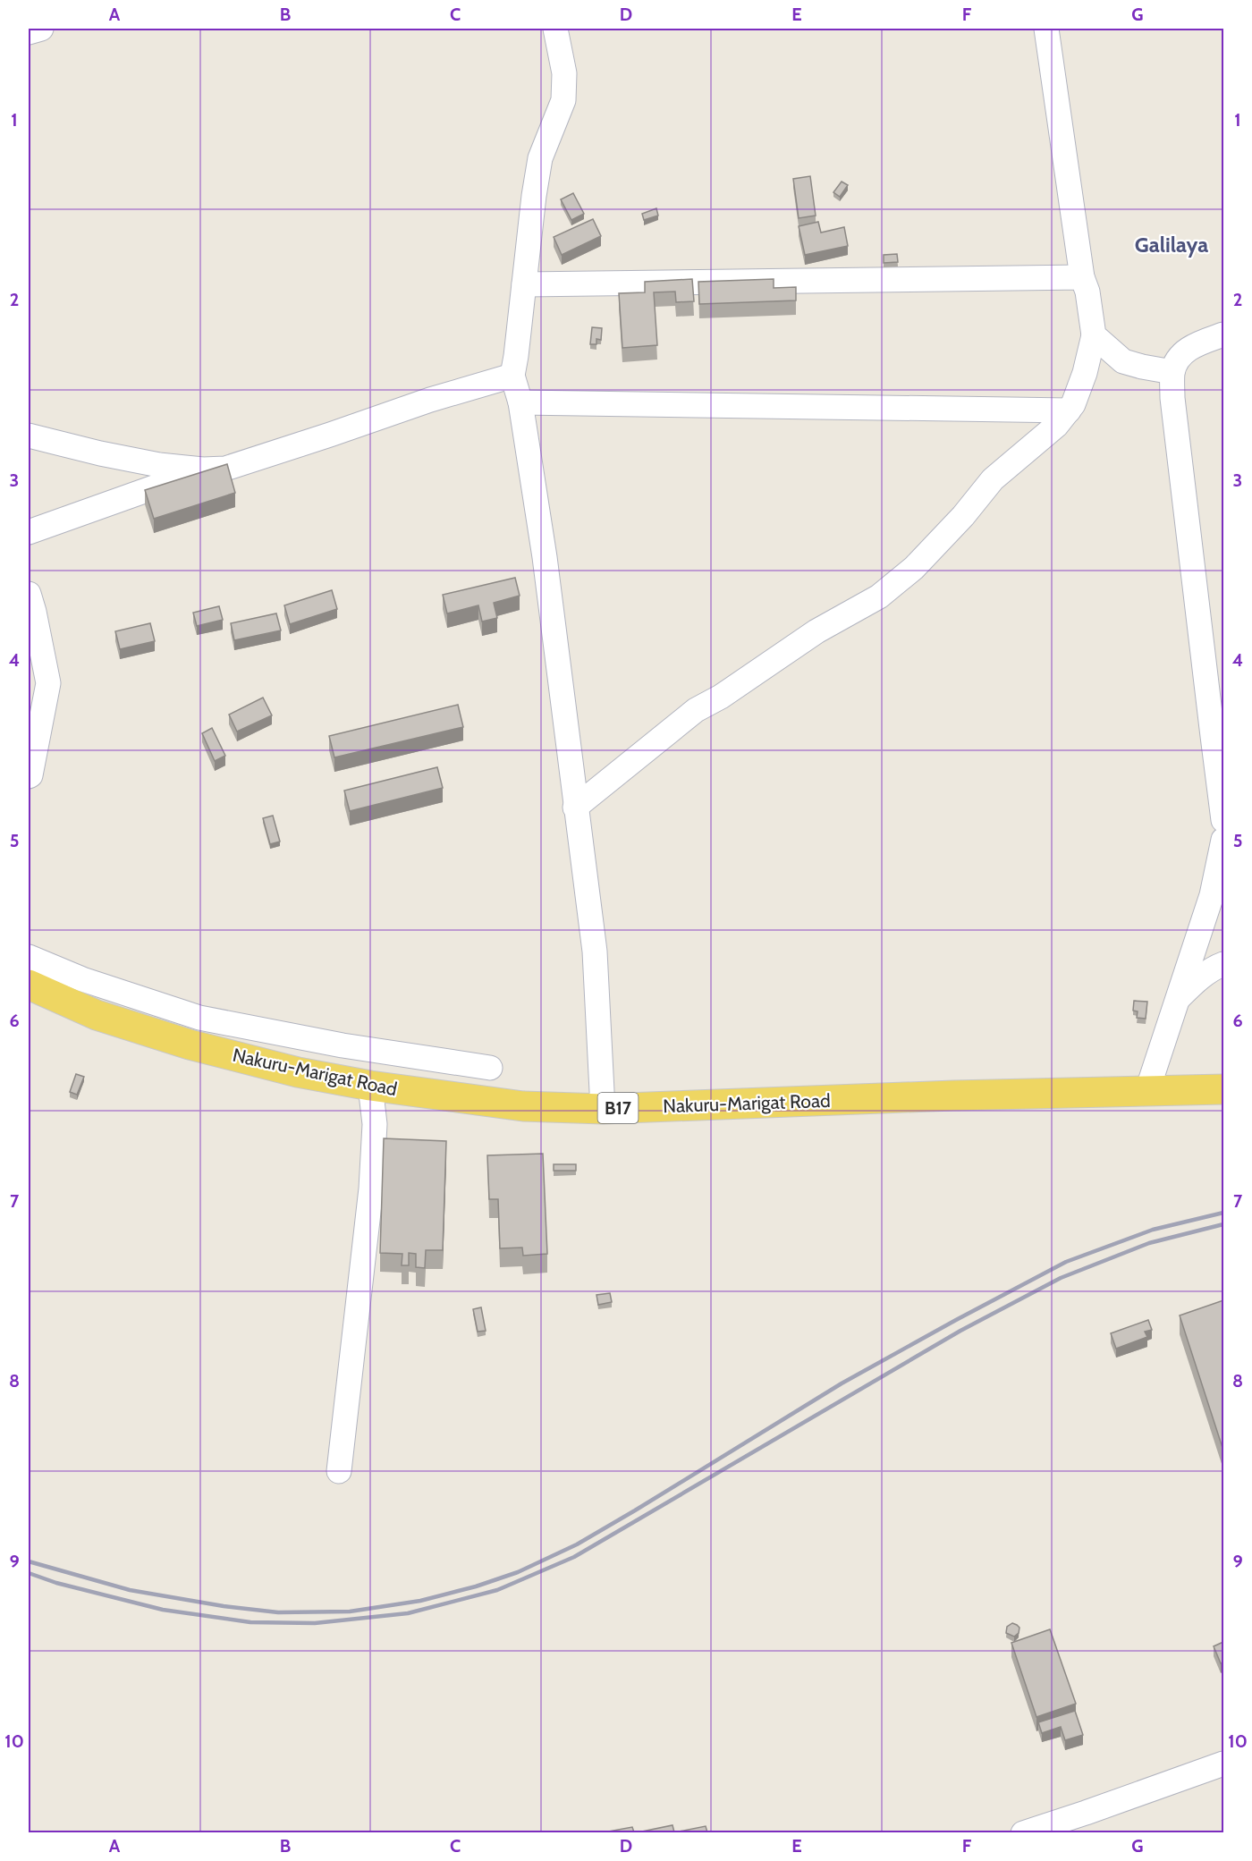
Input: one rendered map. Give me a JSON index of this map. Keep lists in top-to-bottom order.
{
  "streets": {
    "main road": ["Nakuru-Marigat Road", "B17"]
  },
  "districts": ["Galilaya"],
  "grid": {
    "columns": [
      "A",
      "B",
      "C",
      "D",
      "E",
      "F",
      "G"
    ],
    "rows": [
      "1",
      "2",
      "3",
      "4",
      "5",
      "6",
      "7",
      "8",
      "9",
      "10"
    ]
  }
}
